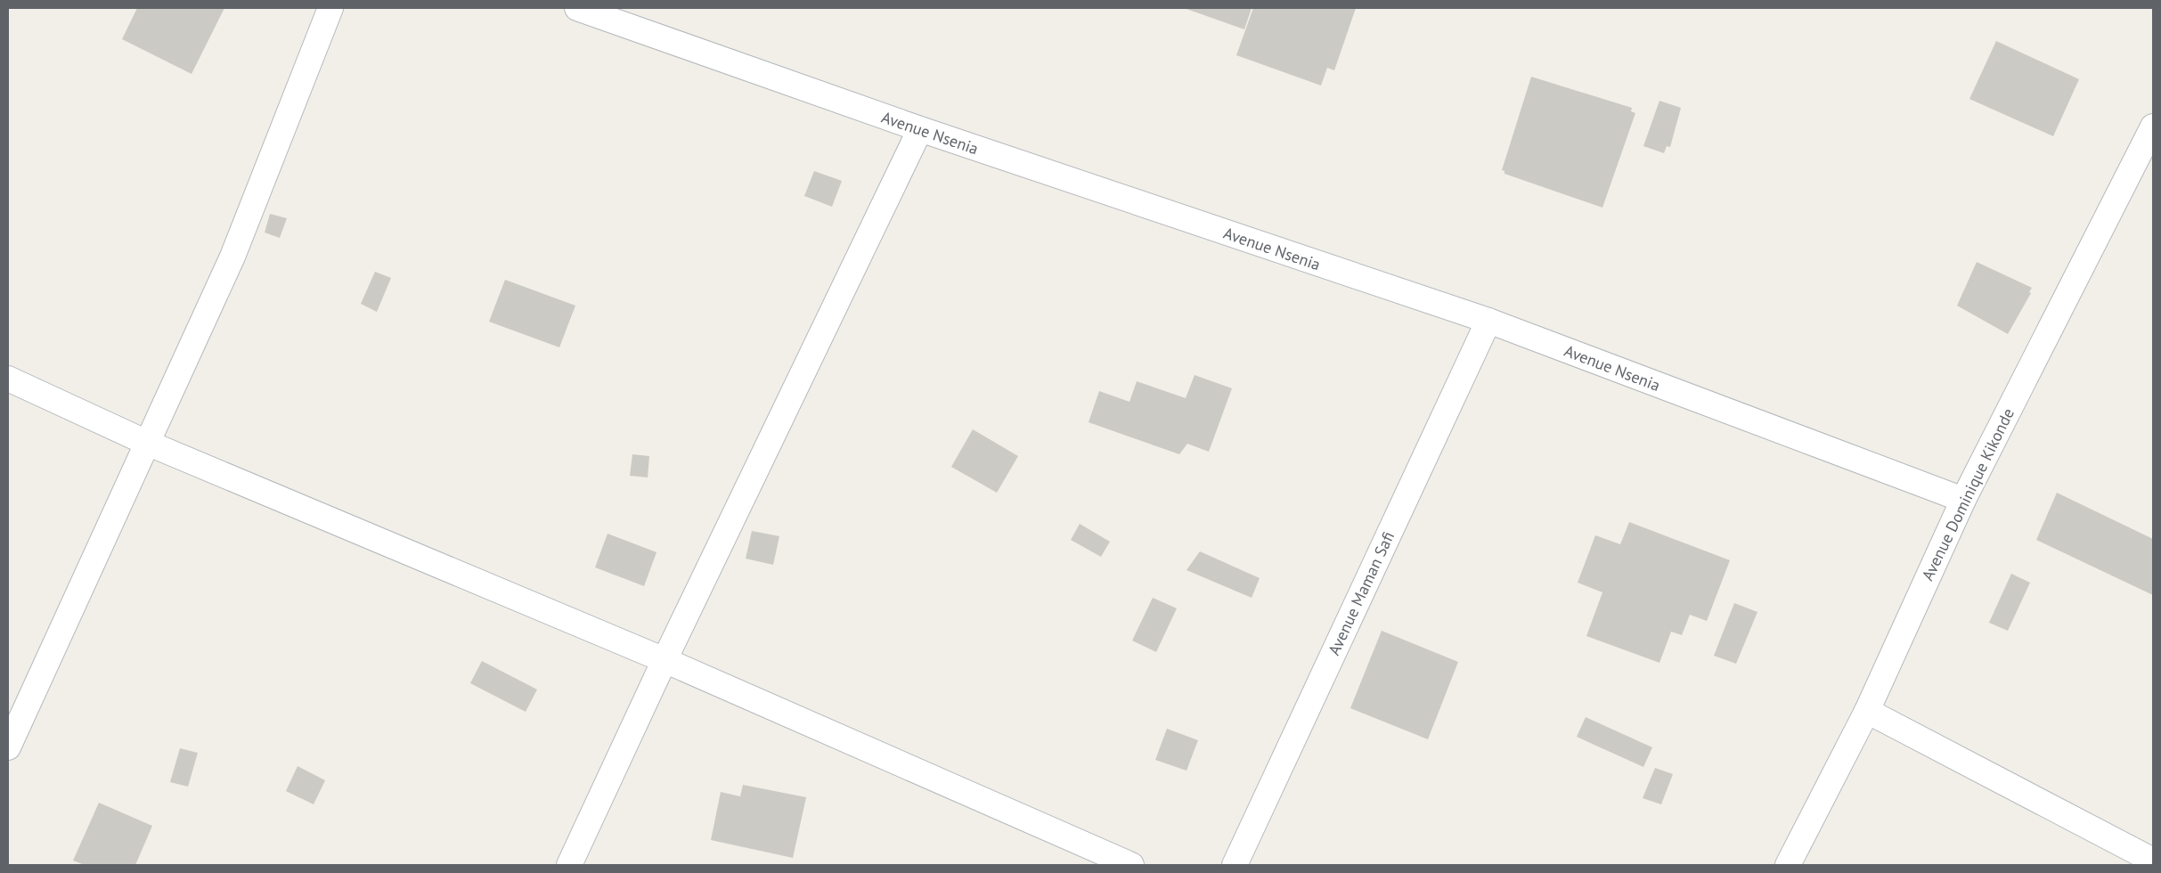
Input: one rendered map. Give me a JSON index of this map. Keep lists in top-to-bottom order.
{
  "streets": {
    "street": ["Avenue Nsenia", "Avenue Dominique Kikonde", "Avenue Maman Safi"]
  },
  "crossings": [
    ["Avenue Nsenia", "Avenue Dominique Kikonde"],
    ["Avenue Nsenia", "Avenue Maman Safi"]
  ]
}
